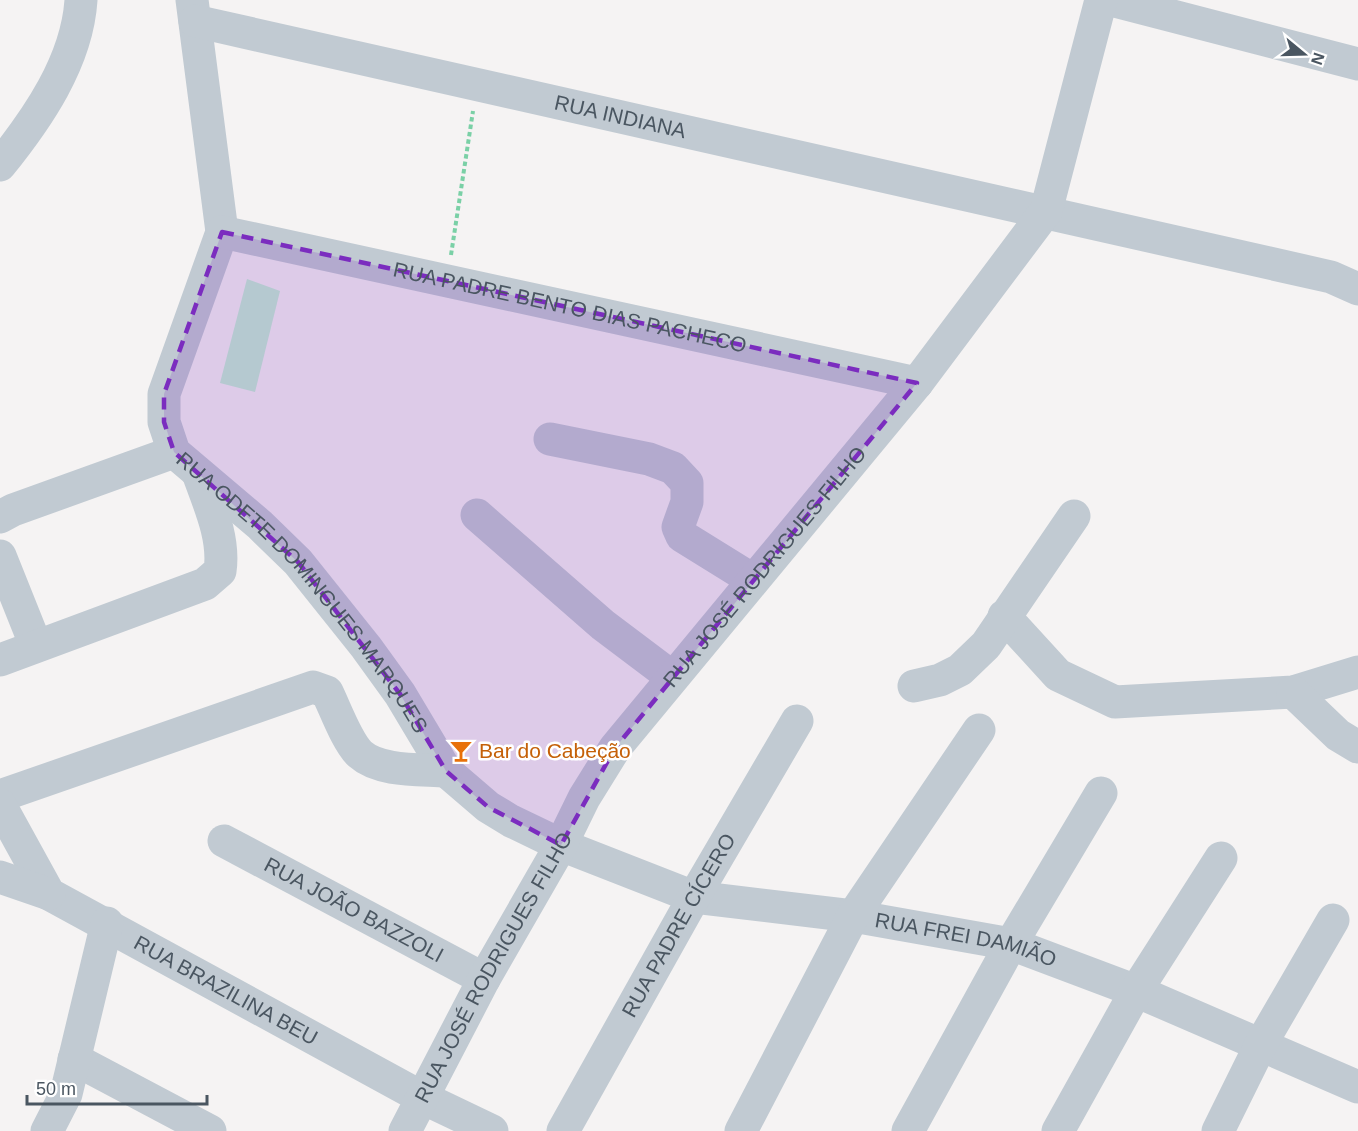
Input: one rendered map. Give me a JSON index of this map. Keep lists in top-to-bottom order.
{
  "streets": {
    "street": [
      "RUA INDIANA",
      "RUA PADRE BENTO DIAS PACHECO",
      "RUA JOSÉ RODRIGUES FILHO",
      "RUA ODETE DOMINGUES MARQUES",
      "RUA JOÃO BAZZOLI",
      "RUA PADRE CÍCERO",
      "RUA FREI DAMIÃO",
      "RUA BRAZILINA BEU"
    ]
  },
  "crossings": [
    ["RUA INDIANA", "RUA JOSÉ RODRIGUES FILHO"],
    ["RUA INDIANA", "RUA ODETE DOMINGUES MARQUES"],
    ["RUA PADRE BENTO DIAS PACHECO", "RUA JOSÉ RODRIGUES FILHO"],
    ["RUA PADRE BENTO DIAS PACHECO", "RUA ODETE DOMINGUES MARQUES"],
    ["RUA JOSÉ RODRIGUES FILHO", "RUA ODETE DOMINGUES MARQUES"],
    ["RUA JOSÉ RODRIGUES FILHO", "RUA JOÃO BAZZOLI"],
    ["RUA JOSÉ RODRIGUES FILHO", "RUA FREI DAMIÃO"],
    ["RUA JOSÉ RODRIGUES FILHO", "RUA BRAZILINA BEU"],
    ["RUA ODETE DOMINGUES MARQUES", "RUA FREI DAMIÃO"],
    ["RUA PADRE CÍCERO", "RUA FREI DAMIÃO"]
  ],
  "places": {
    "bar": ["Bar do Cabeção"]
  },
  "scale_bar": "50 m",
  "north": "right"
}
